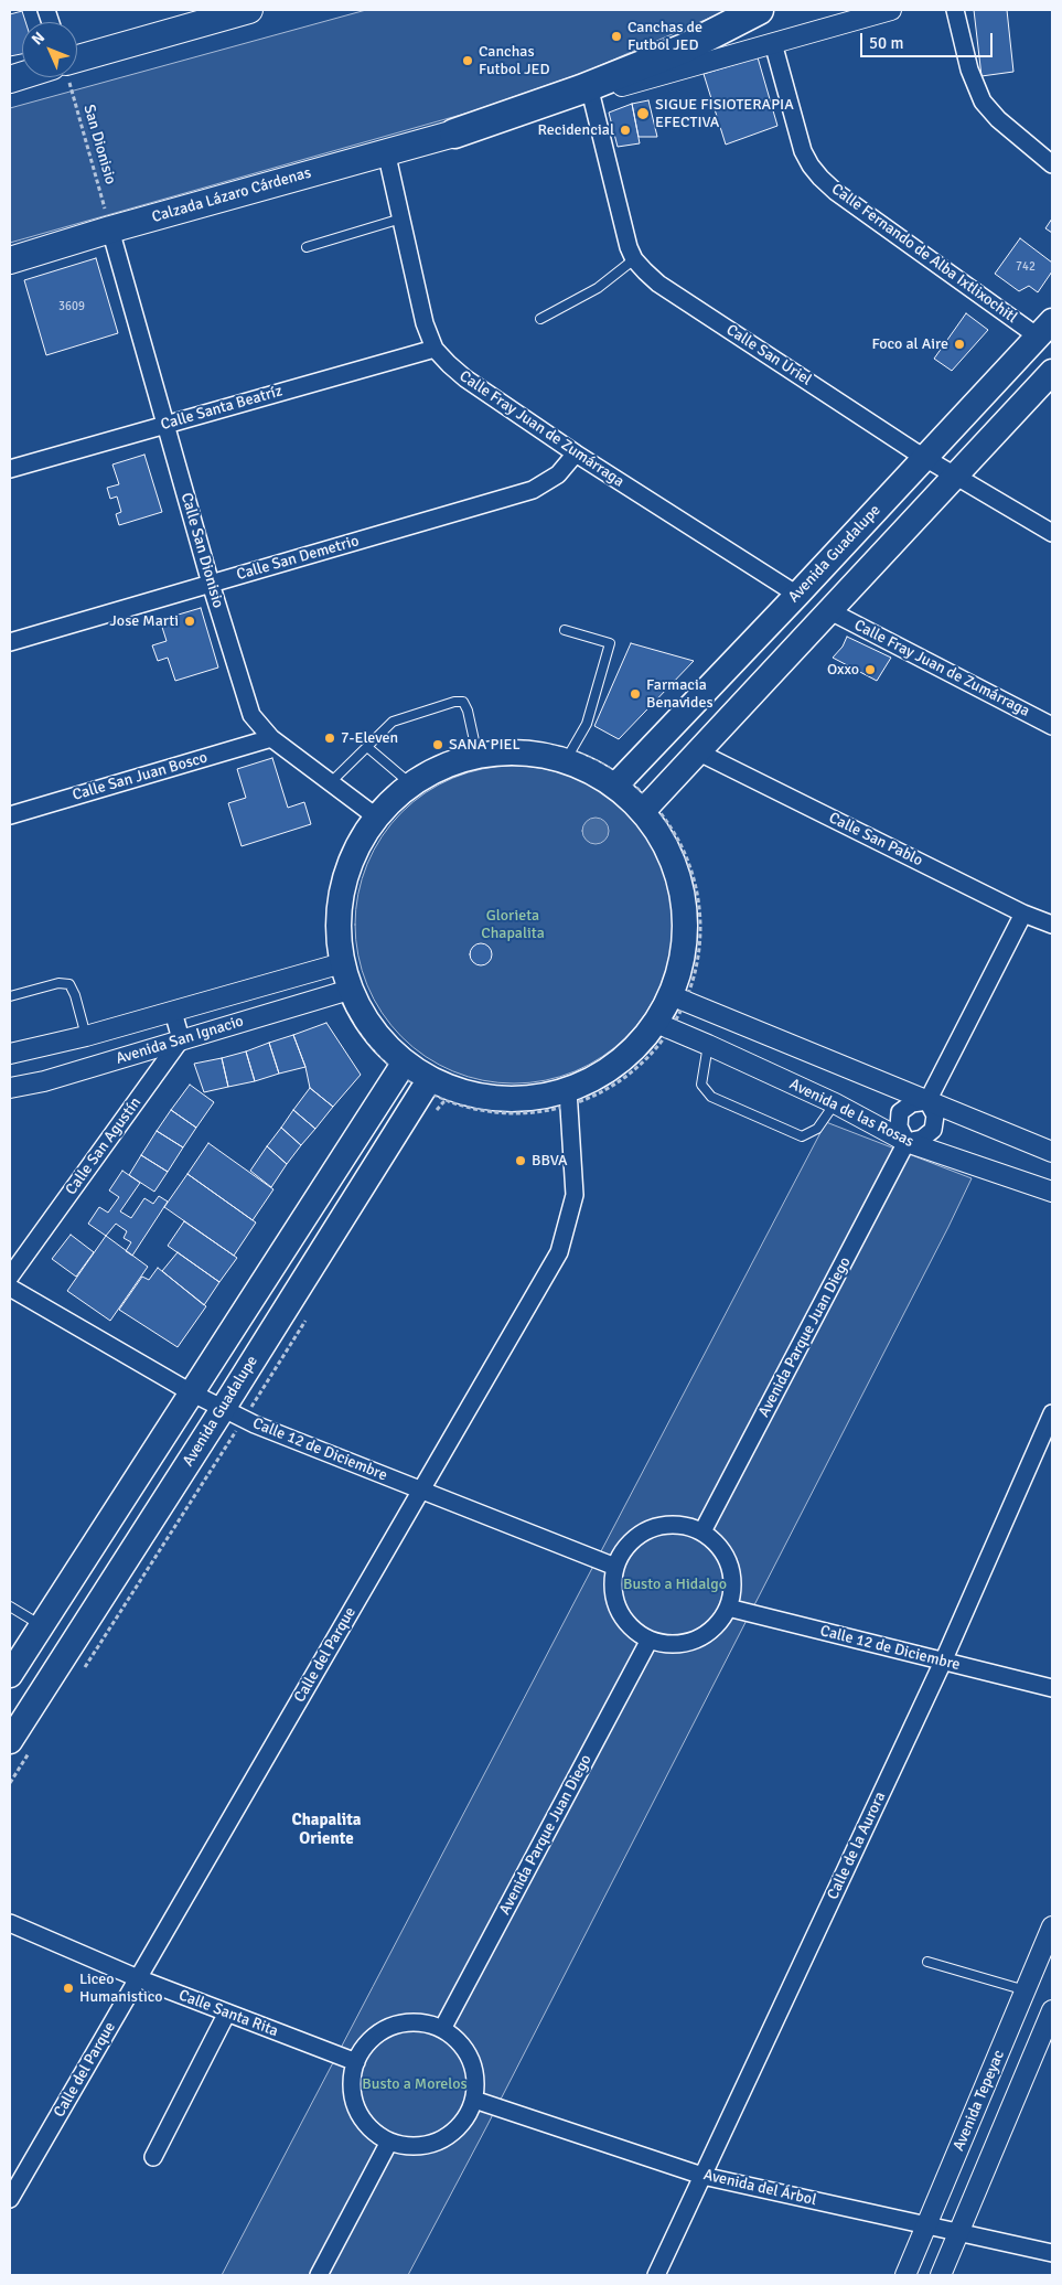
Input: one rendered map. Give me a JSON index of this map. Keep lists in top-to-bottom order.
{
  "streets": {
    "highway": ["Calzada Lázaro Cárdenas"],
    "main road": ["Avenida Guadalupe"],
    "street": [
      "Calle Fernando de Alba Ixtlixochitl",
      "Calle San Uriel",
      "Calle Santa Beatríz",
      "Calle Fray Juan de Zumárraga",
      "Calle San Dionisio",
      "Calle San Demetrio",
      "Calle San Juan Bosco",
      "Calle San Pablo",
      "Avenida San Ignacio",
      "Avenida de las Rosas",
      "Calle San Agustín",
      "Avenida Parque Juan Diego",
      "Calle 12 de Diciembre",
      "Calle del Parque",
      "Calle de la Aurora",
      "Calle Santa Rita",
      "Avenida Tepeyac",
      "Avenida del Árbol"
    ],
    "path": ["San Dionisio"]
  },
  "crossings": [
    ["San Dionisio", "Calzada Lázaro Cárdenas"],
    ["San Dionisio", "Calle San Dionisio"],
    ["Calzada Lázaro Cárdenas", "Calle Fernando de Alba Ixtlixochitl"],
    ["Calzada Lázaro Cárdenas", "Calle San Uriel"],
    ["Calzada Lázaro Cárdenas", "Calle Fray Juan de Zumárraga"],
    ["Calzada Lázaro Cárdenas", "Calle San Dionisio"],
    ["Calle Fernando de Alba Ixtlixochitl", "Avenida Guadalupe"],
    ["Calle San Uriel", "Avenida Guadalupe"],
    ["Calle Santa Beatríz", "Calle Fray Juan de Zumárraga"],
    ["Calle Santa Beatríz", "Calle San Dionisio"],
    ["Calle Fray Juan de Zumárraga", "Avenida Guadalupe"],
    ["Calle Fray Juan de Zumárraga", "Calle San Demetrio"],
    ["Calle San Dionisio", "Calle San Demetrio"],
    ["Calle San Dionisio", "Calle San Juan Bosco"],
    ["Avenida Guadalupe", "Calle 12 de Diciembre"],
    ["Avenida San Ignacio", "Calle San Agustín"],
    ["Avenida de las Rosas", "Avenida Parque Juan Diego"],
    ["Avenida Parque Juan Diego", "Calle 12 de Diciembre"],
    ["Avenida Parque Juan Diego", "Calle Santa Rita"],
    ["Avenida Parque Juan Diego", "Avenida del Árbol"],
    ["Calle 12 de Diciembre", "Calle del Parque"],
    ["Calle 12 de Diciembre", "Calle de la Aurora"],
    ["Calle del Parque", "Calle Santa Rita"],
    ["Calle de la Aurora", "Avenida del Árbol"],
    ["Calle Santa Rita", "Avenida del Árbol"],
    ["Avenida Tepeyac", "Avenida del Árbol"]
  ],
  "districts": ["Chapalita Oriente"],
  "parks": ["Glorieta Chapalita", "Busto a Hidalgo", "Busto a Morelos"],
  "places": [
    "Canchas de Futbol JED",
    "Canchas Futbol JED",
    "SIGUE FISIOTERAPIA EFECTIVA",
    "Recidencial",
    "Foco al Aire",
    "Jose Marti",
    "Oxxo",
    "Farmacia Benavides",
    "7-Eleven",
    "SANA PIEL",
    "BBVA",
    "Liceo Humanistico"
  ],
  "house_numbers": ["742", "3609"],
  "scale_bar": "50 m",
  "north": "top left"
}
